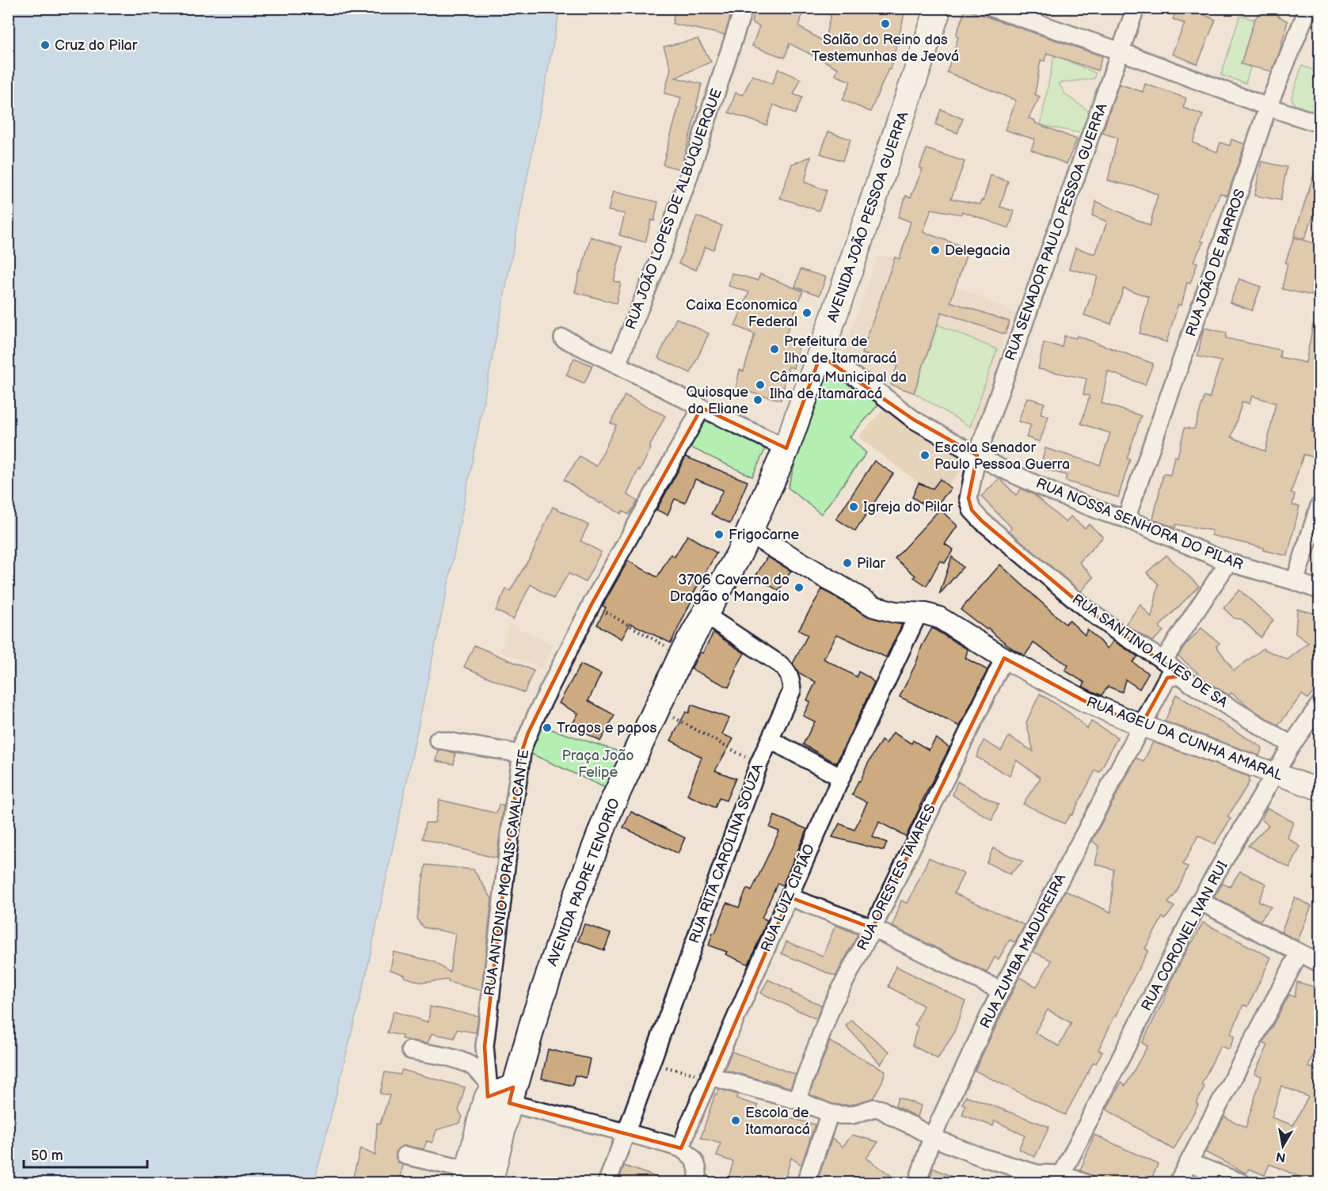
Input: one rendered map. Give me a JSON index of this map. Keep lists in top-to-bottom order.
{
  "streets": {
    "main road": ["AVENIDA JOÃO PESSOA GUERRA", "AVENIDA PADRE TENORIO"],
    "street": [
      "RUA JOÃO LOPES DE ALBUQUERQUE",
      "RUA SENADOR PAULO PESSOA GUERRA",
      "RUA JOÃO DE BARROS",
      "RUA NOSSA SENHORA DO PILAR",
      "RUA SANTINO ALVES DE SA",
      "RUA AGEU DA CUNHA AMARAL",
      "RUA RITA CAROLINA SOUZA",
      "RUA ANTONIO MORAIS CAVALCANTE",
      "RUA ORESTES TAVARES",
      "RUA LUIZ CIPIÃO",
      "RUA CORONEL IVAN RUI",
      "RUA ZUMBA MADUREIRA"
    ]
  },
  "crossings": [
    ["AVENIDA JOÃO PESSOA GUERRA", "RUA NOSSA SENHORA DO PILAR"],
    ["AVENIDA JOÃO PESSOA GUERRA", "RUA AGEU DA CUNHA AMARAL"],
    ["AVENIDA JOÃO PESSOA GUERRA", "AVENIDA PADRE TENORIO"],
    ["RUA SENADOR PAULO PESSOA GUERRA", "RUA NOSSA SENHORA DO PILAR"],
    ["RUA SENADOR PAULO PESSOA GUERRA", "RUA SANTINO ALVES DE SA"],
    ["RUA JOÃO DE BARROS", "RUA NOSSA SENHORA DO PILAR"],
    ["RUA NOSSA SENHORA DO PILAR", "RUA SANTINO ALVES DE SA"],
    ["RUA SANTINO ALVES DE SA", "RUA CORONEL IVAN RUI"],
    ["RUA SANTINO ALVES DE SA", "RUA ZUMBA MADUREIRA"],
    ["RUA AGEU DA CUNHA AMARAL", "RUA ORESTES TAVARES"],
    ["RUA AGEU DA CUNHA AMARAL", "RUA LUIZ CIPIÃO"],
    ["RUA AGEU DA CUNHA AMARAL", "RUA CORONEL IVAN RUI"],
    ["RUA AGEU DA CUNHA AMARAL", "RUA ZUMBA MADUREIRA"],
    ["RUA RITA CAROLINA SOUZA", "AVENIDA PADRE TENORIO"],
    ["RUA ANTONIO MORAIS CAVALCANTE", "AVENIDA PADRE TENORIO"]
  ],
  "parks": ["Praça João Felipe"],
  "places": [
    "Salão do Reino das Testemunhas de Jeová",
    "Cruz do Pilar",
    "Delegacia",
    "Caixa Economica Federal",
    "Prefeitura de Ilha de Itamaracá",
    "Câmara Municipal da Ilha de Itamaracá",
    "Quiosque da Eliane",
    "Escola Senador Paulo Pessoa Guerra",
    "Igreja do Pilar",
    "Frigocarne",
    "Pilar",
    "3706 Caverna do Dragão o Mangaio",
    "Tragos e papos",
    "Escola de Itamaracá"
  ],
  "scale_bar": "50 m",
  "north": "bottom"
}
